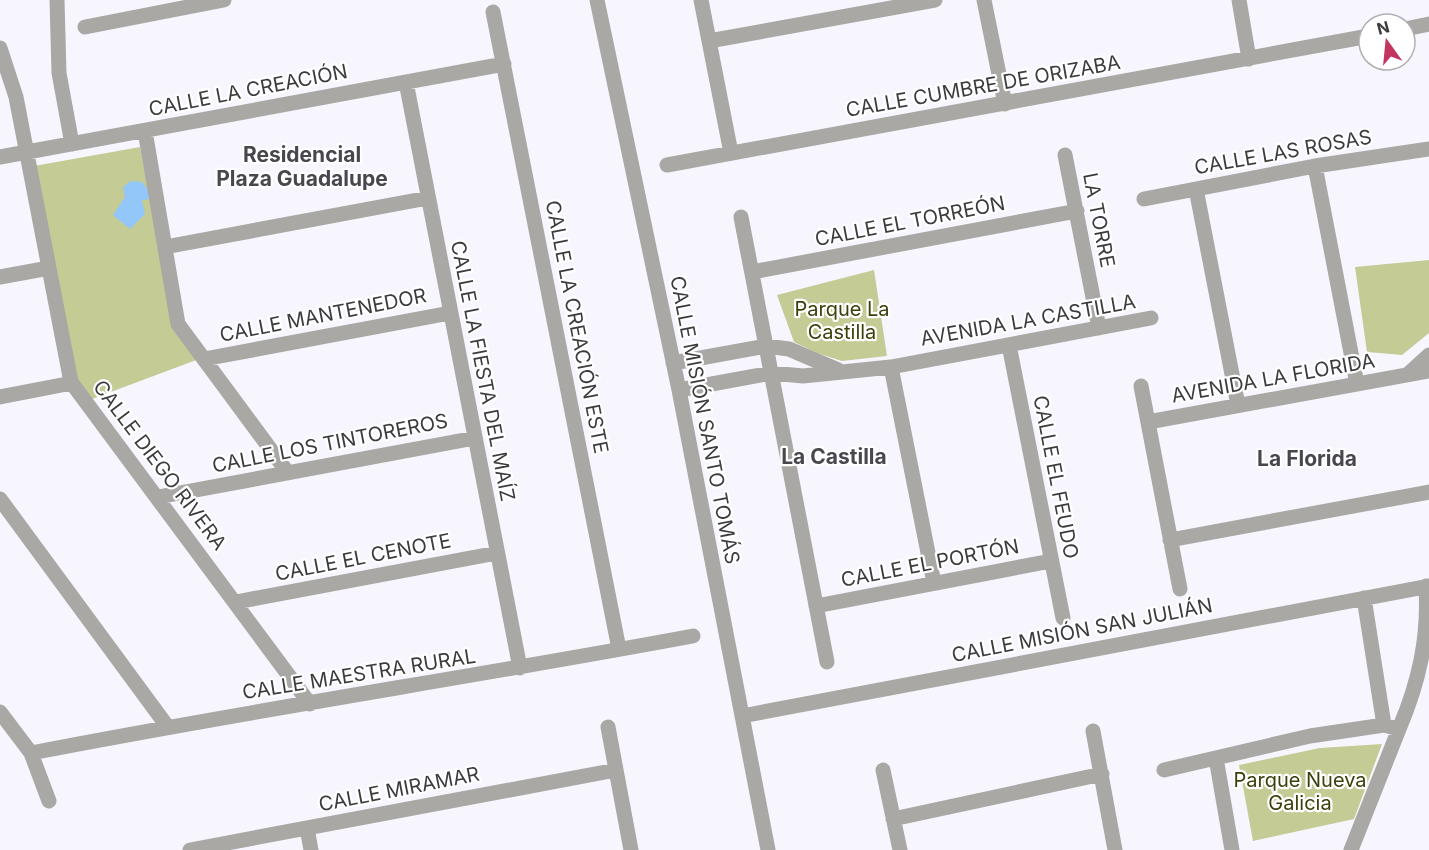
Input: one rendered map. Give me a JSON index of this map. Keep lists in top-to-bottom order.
{
  "streets": {
    "street": [
      "CALLE CUMBRE DE ORIZABA",
      "CALLE LA CREACIÓN",
      "CALLE LAS ROSAS",
      "LA TORRE",
      "CALLE EL TORREÓN",
      "CALLE MANTENEDOR",
      "AVENIDA LA CASTILLA",
      "CALLE LA CREACIÓN ESTE",
      "CALLE LA FIESTA DEL MAÍZ",
      "AVENIDA LA FLORIDA",
      "CALLE MISIÓN SANTO TOMÁS",
      "CALLE LOS TINTOREROS",
      "CALLE DIEGO RIVERA",
      "CALLE EL FEUDO",
      "CALLE EL CENOTE",
      "CALLE EL PORTÓN",
      "CALLE MISIÓN SAN JULIÁN",
      "CALLE MAESTRA RURAL",
      "CALLE MIRAMAR"
    ]
  },
  "crossings": [
    ["CALLE LA CREACIÓN", "CALLE LA CREACIÓN ESTE"],
    ["CALLE LA CREACIÓN", "CALLE LA FIESTA DEL MAÍZ"],
    ["CALLE LA CREACIÓN", "CALLE DIEGO RIVERA"],
    ["LA TORRE", "CALLE EL TORREÓN"],
    ["LA TORRE", "AVENIDA LA CASTILLA"],
    ["CALLE MANTENEDOR", "CALLE LA FIESTA DEL MAÍZ"],
    ["AVENIDA LA CASTILLA", "CALLE MISIÓN SANTO TOMÁS"],
    ["AVENIDA LA CASTILLA", "CALLE EL FEUDO"],
    ["CALLE LA CREACIÓN ESTE", "CALLE MAESTRA RURAL"],
    ["CALLE LA FIESTA DEL MAÍZ", "CALLE LOS TINTOREROS"],
    ["CALLE LA FIESTA DEL MAÍZ", "CALLE EL CENOTE"],
    ["CALLE LA FIESTA DEL MAÍZ", "CALLE MAESTRA RURAL"],
    ["CALLE MISIÓN SANTO TOMÁS", "CALLE MISIÓN SAN JULIÁN"],
    ["CALLE LOS TINTOREROS", "CALLE DIEGO RIVERA"],
    ["CALLE DIEGO RIVERA", "CALLE EL CENOTE"],
    ["CALLE DIEGO RIVERA", "CALLE MAESTRA RURAL"],
    ["CALLE EL FEUDO", "CALLE EL PORTÓN"]
  ],
  "districts": ["Residencial Plaza Guadalupe", "La Castilla", "La Florida"],
  "parks": ["Parque La Castilla", "Parque Nueva Galicia"],
  "north": "top"
}
